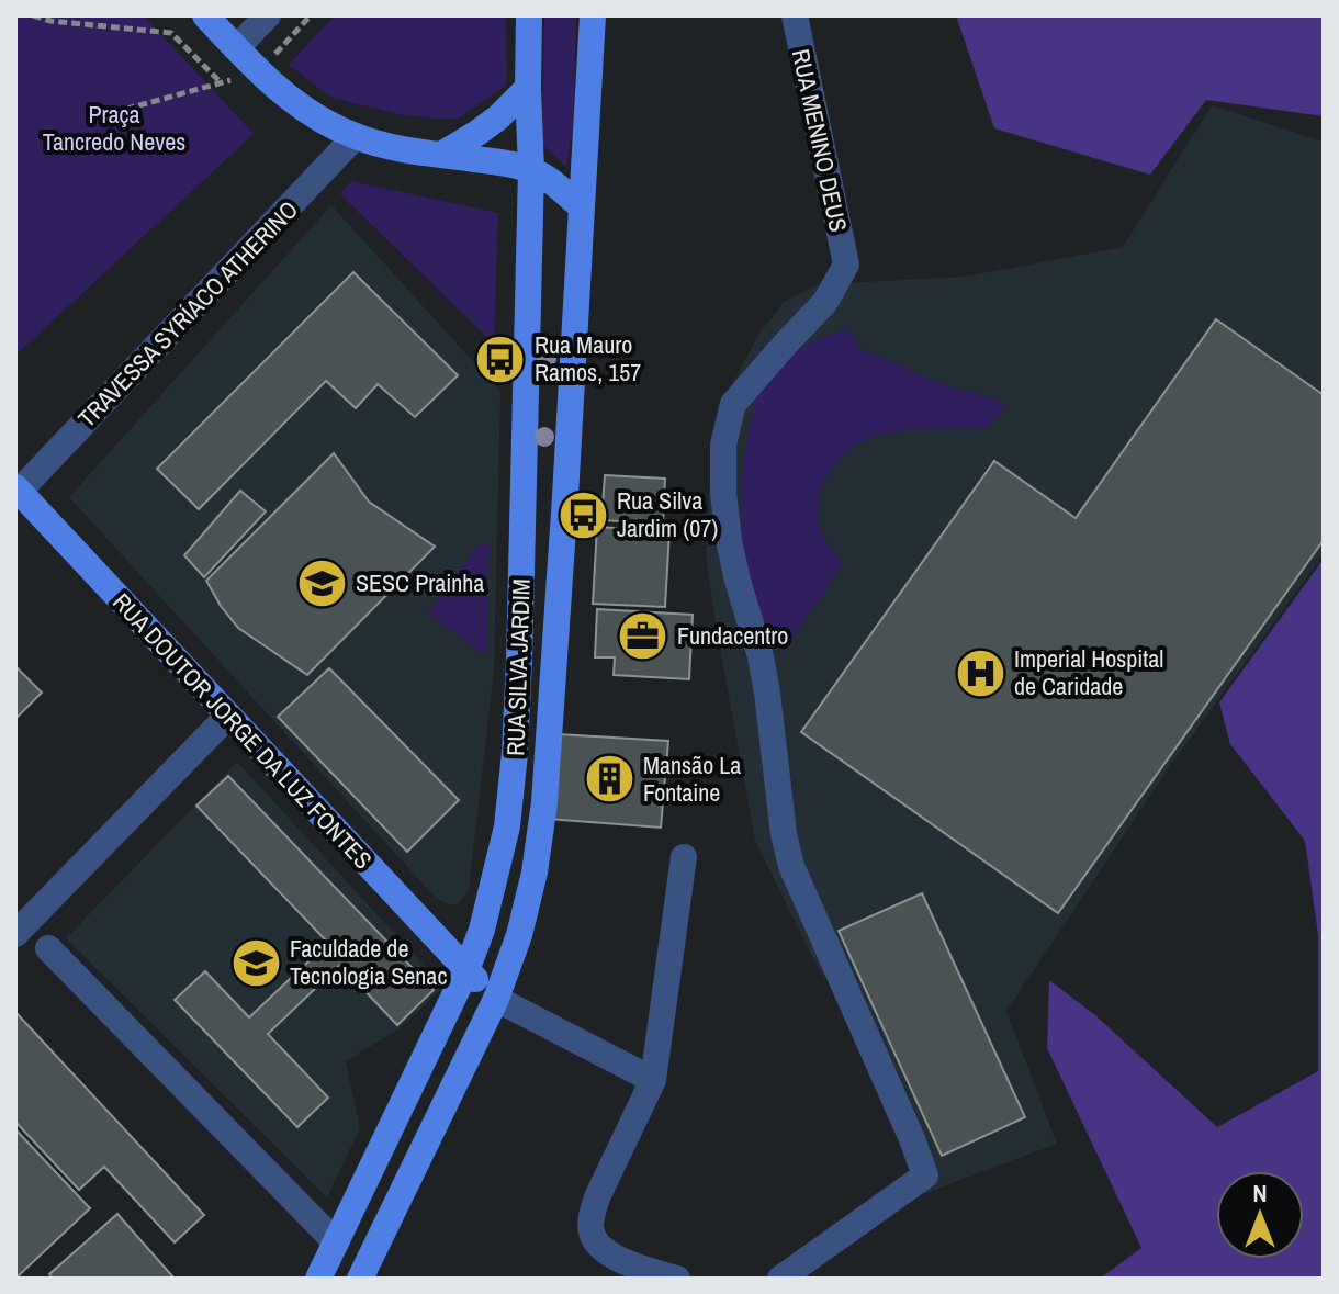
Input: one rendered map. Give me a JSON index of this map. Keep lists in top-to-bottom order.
{
  "streets": {
    "main road": ["RUA SILVA JARDIM", "RUA DOUTOR JORGE DA LUZ FONTES"],
    "street": ["RUA MENINO DEUS", "TRAVESSA SYRÍACO ATHERINO"]
  },
  "crossings": [
    ["TRAVESSA SYRÍACO ATHERINO", "RUA DOUTOR JORGE DA LUZ FONTES"],
    ["RUA SILVA JARDIM", "RUA DOUTOR JORGE DA LUZ FONTES"]
  ],
  "parks": ["Praça Tancredo Neves"],
  "places": {
    "bus stop": ["Rua Mauro Ramos, 157", "Rua Silva Jardim (07)"],
    "school or university": ["SESC Prainha", "Faculdade de Tecnologia Senac"],
    "office": ["Fundacentro"],
    "hospital": ["Imperial Hospital de Caridade"],
    "building": ["Mansão La Fontaine"]
  },
  "north": "top"
}
